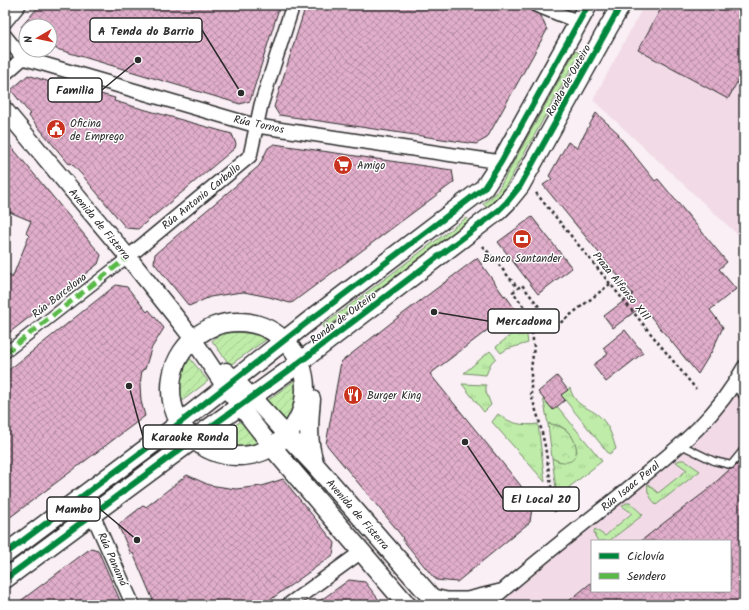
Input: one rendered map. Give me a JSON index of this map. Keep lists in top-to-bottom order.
{
  "streets": {
    "main road": ["Ronda de Outeiro", "Avenida de Fisterra"],
    "street": [
      "Rúa Tornos",
      "Rúa Antonio Carballo",
      "Rúa Barcelona",
      "Rúa Isaac Peral",
      "Rúa Panamá"
    ],
    "path": ["Praza Alfonso XIII"]
  },
  "crossings": [
    ["Ronda de Outeiro", "Rúa Tornos"],
    ["Ronda de Outeiro", "Avenida de Fisterra"],
    ["Ronda de Outeiro", "Rúa Panamá"],
    ["Rúa Tornos", "Rúa Antonio Carballo"],
    ["Rúa Antonio Carballo", "Avenida de Fisterra"],
    ["Rúa Antonio Carballo", "Rúa Barcelona"],
    ["Avenida de Fisterra", "Rúa Barcelona"]
  ],
  "places": {
    "other": [
      "Familia",
      "A Tenda do Barrio",
      "Mercadona",
      "Karaoke Ronda",
      "El Local 20",
      "Mambo"
    ],
    "public building": ["Oficina de Emprego"],
    "supermarket": ["Amigo"],
    "bank": ["Banco Santander"],
    "restaurant": ["Burger King"]
  },
  "legend": ["Ciclovía", "Sendero"],
  "north": "left"
}
